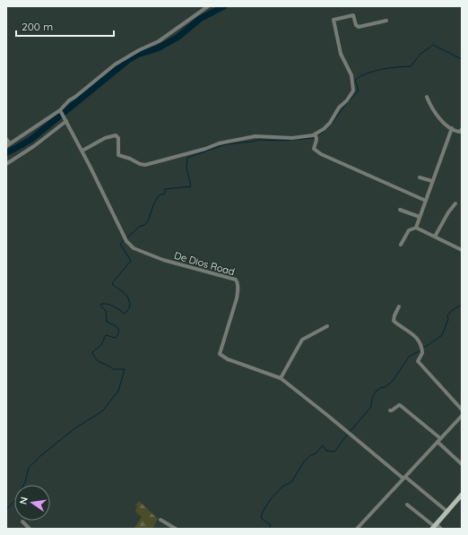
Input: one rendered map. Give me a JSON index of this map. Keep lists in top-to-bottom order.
{
  "streets": {
    "street": ["De Dios Road"]
  },
  "scale_bar": "200 m",
  "north": "left"
}
